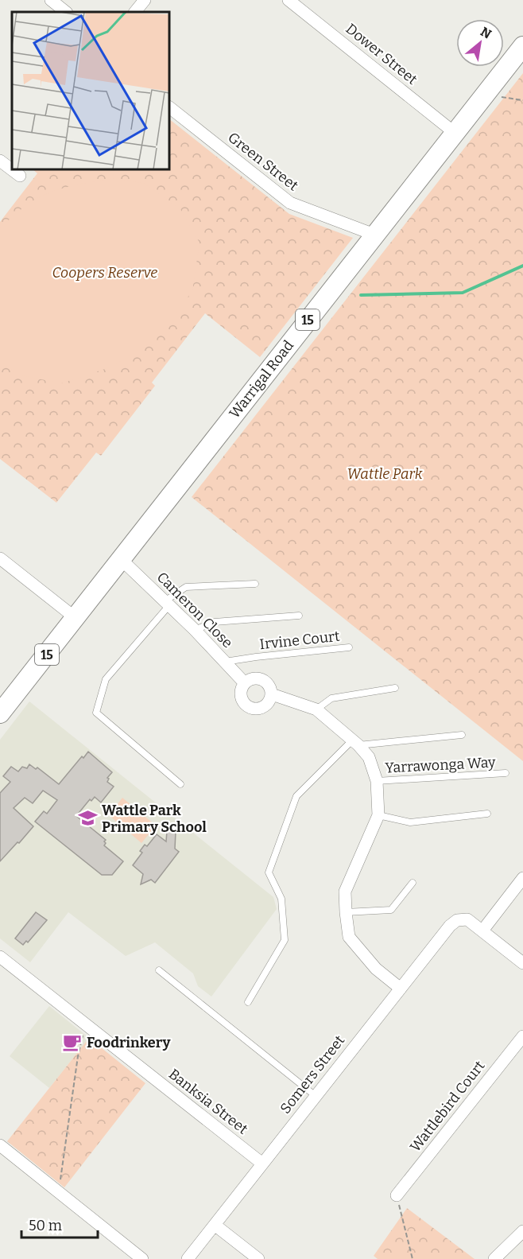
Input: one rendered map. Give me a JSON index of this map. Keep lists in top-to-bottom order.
{
  "streets": {
    "main road": ["15", "Warrigal Road"],
    "street": [
      "Dower Street",
      "Green Street",
      "Cameron Close",
      "Somers Street",
      "Banksia Street",
      "Wattlebird Court"
    ],
    "lane": ["Irvine Court", "Yarrawonga Way"]
  },
  "crossings": [
    ["Dower Street", "Warrigal Road"],
    ["Green Street", "Warrigal Road"],
    ["Warrigal Road", "Cameron Close"],
    ["Cameron Close", "Irvine Court"],
    ["Somers Street", "Banksia Street"]
  ],
  "parks": ["Coopers Reserve", "Wattle Park"],
  "places": {
    "school or university": ["Wattle Park Primary School"],
    "cafe": ["Foodrinkery"]
  },
  "scale_bar": "50 m",
  "north": "top right"
}
